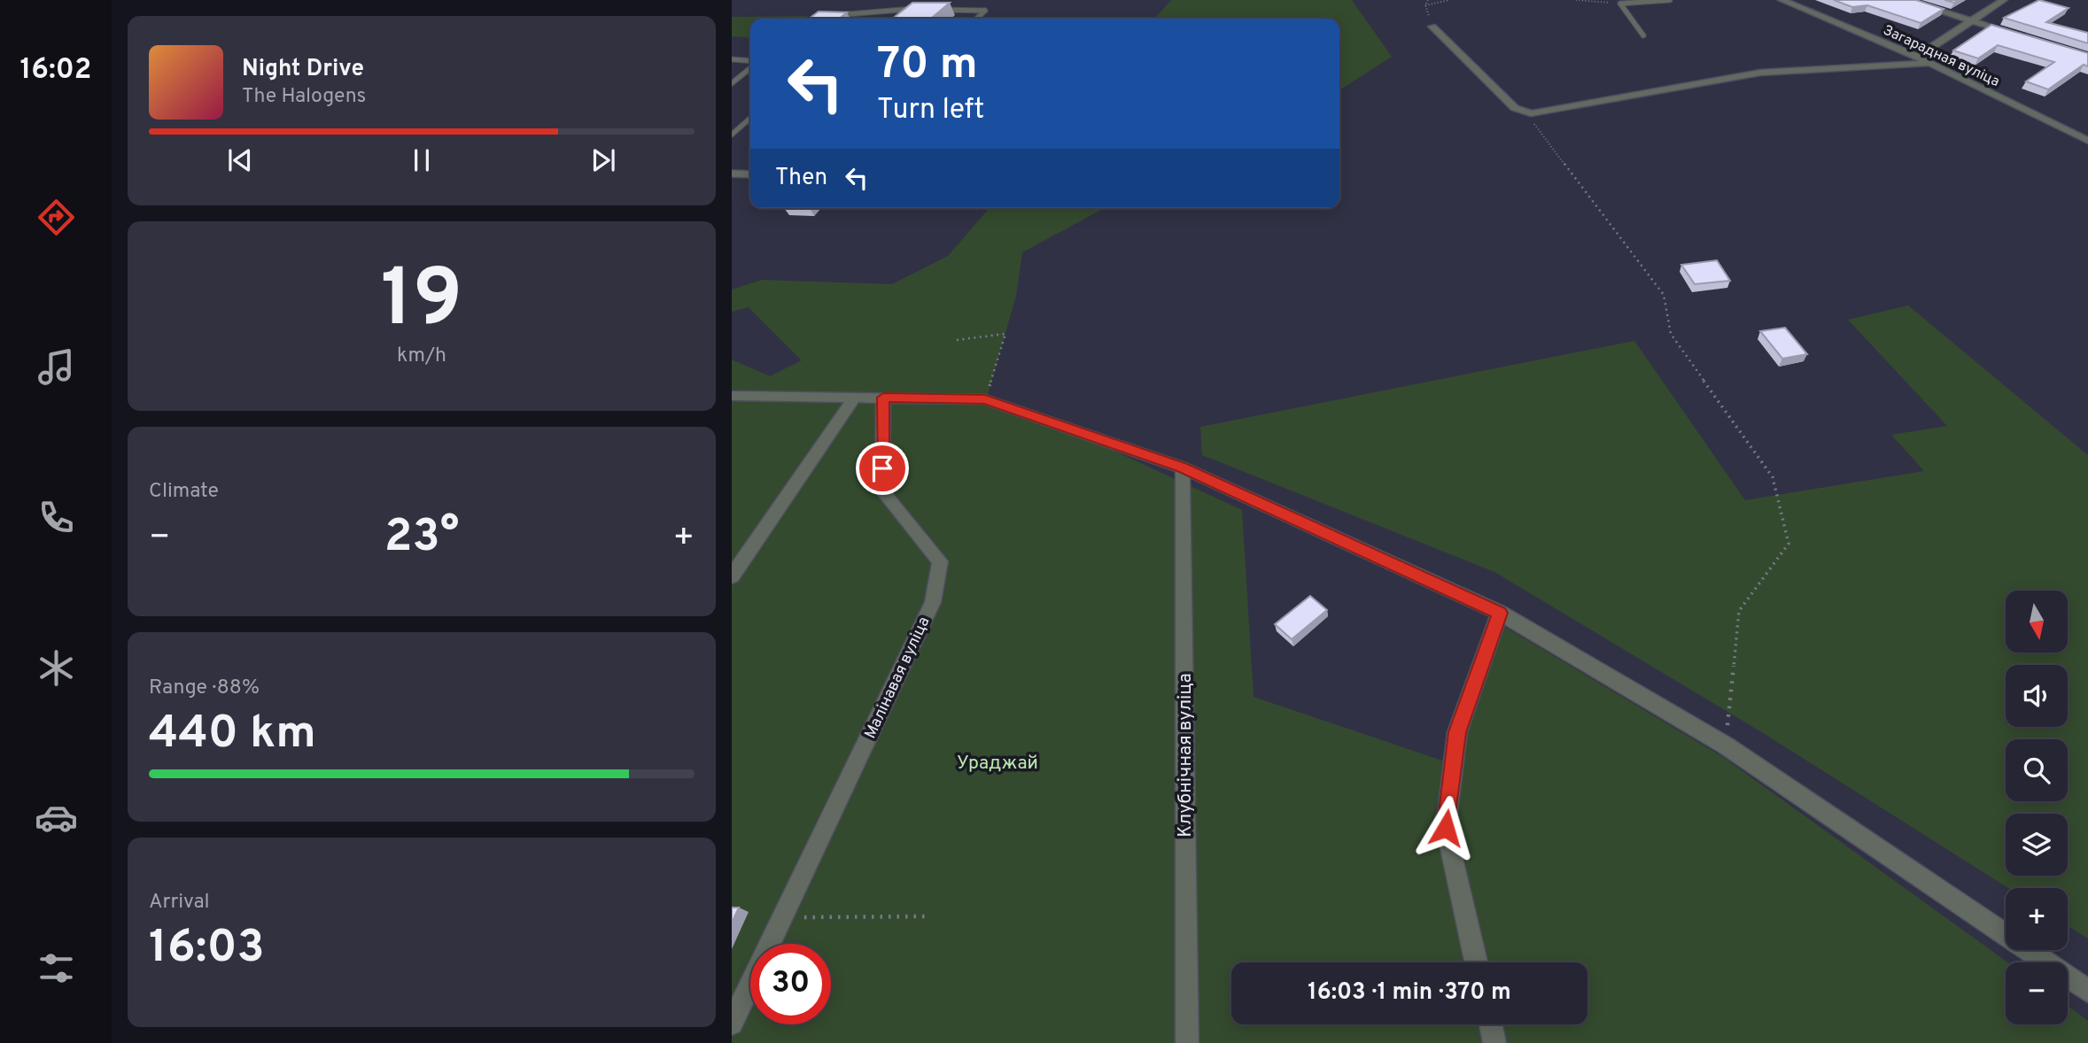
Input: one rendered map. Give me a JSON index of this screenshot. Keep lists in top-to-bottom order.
{
  "streets": {
    "street": ["Загарадная вуліца", "Малінавая вуліца", "Клубнічная вуліца"]
  },
  "parks": ["Ураджай"],
  "north": "bottom",
  "page": {
    "tabs": "16:02",
    "turn": ["70 m", "Turn left"],
    "song": ["Night Drive", "The Halogens"],
    "then": "Then",
    "tile": [
      ["19", "km/h"],
      "Climate",
      ["Range · 88%", "440 km"],
      ["Arrival", "16:03"]
    ],
    "heat": ["−", "23°", "+"],
    "map_buttons": ["+", "−"],
    "limit": "30",
    "trip": "16:03 · 1 min · 370 m"
  }
}
